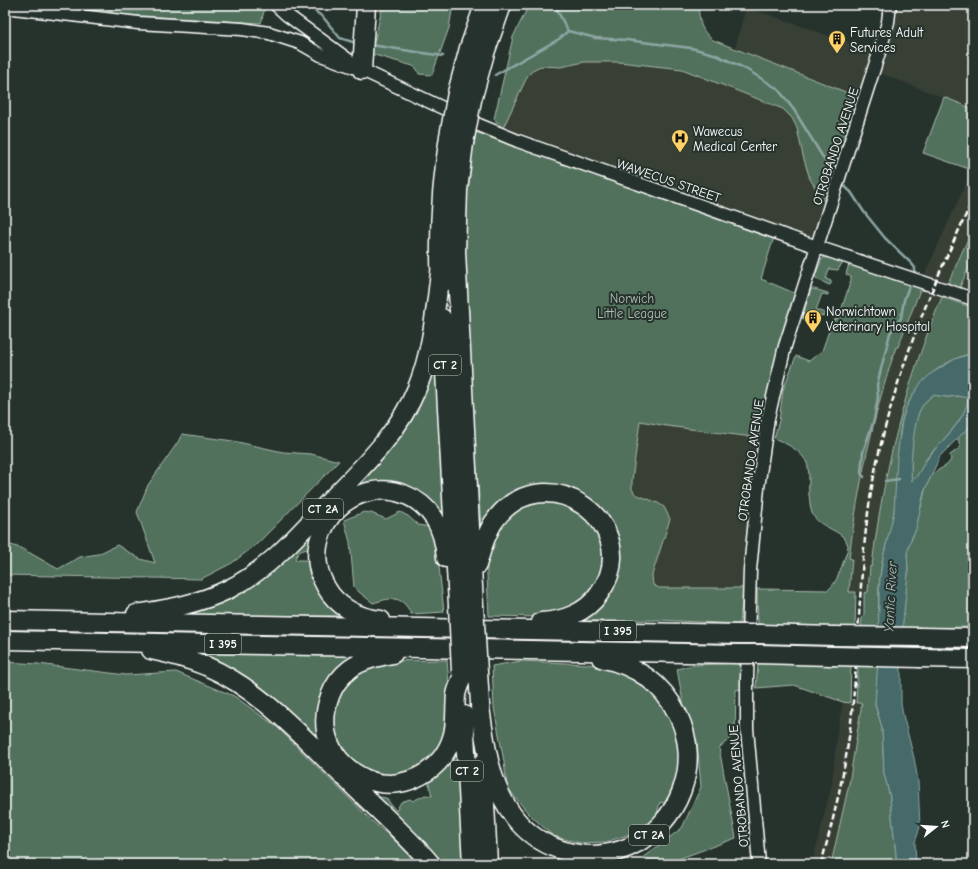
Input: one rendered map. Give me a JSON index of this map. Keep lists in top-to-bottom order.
{
  "streets": {
    "highway": ["CT 2", "CT 2A", "I 395"],
    "street": ["OTROBANDO AVENUE", "WAWECUS STREET"]
  },
  "crossings": [
    ["OTROBANDO AVENUE", "WAWECUS STREET"],
    ["CT 2", "CT 2A"],
    ["CT 2A", "I 395"]
  ],
  "water": ["Yantic River"],
  "parks": ["Norwich Little League"],
  "places": {
    "building": ["Futures Adult Services", "Norwichtown Veterinary Hospital"],
    "hospital": ["Wawecus Medical Center"]
  },
  "north": "right"
}
